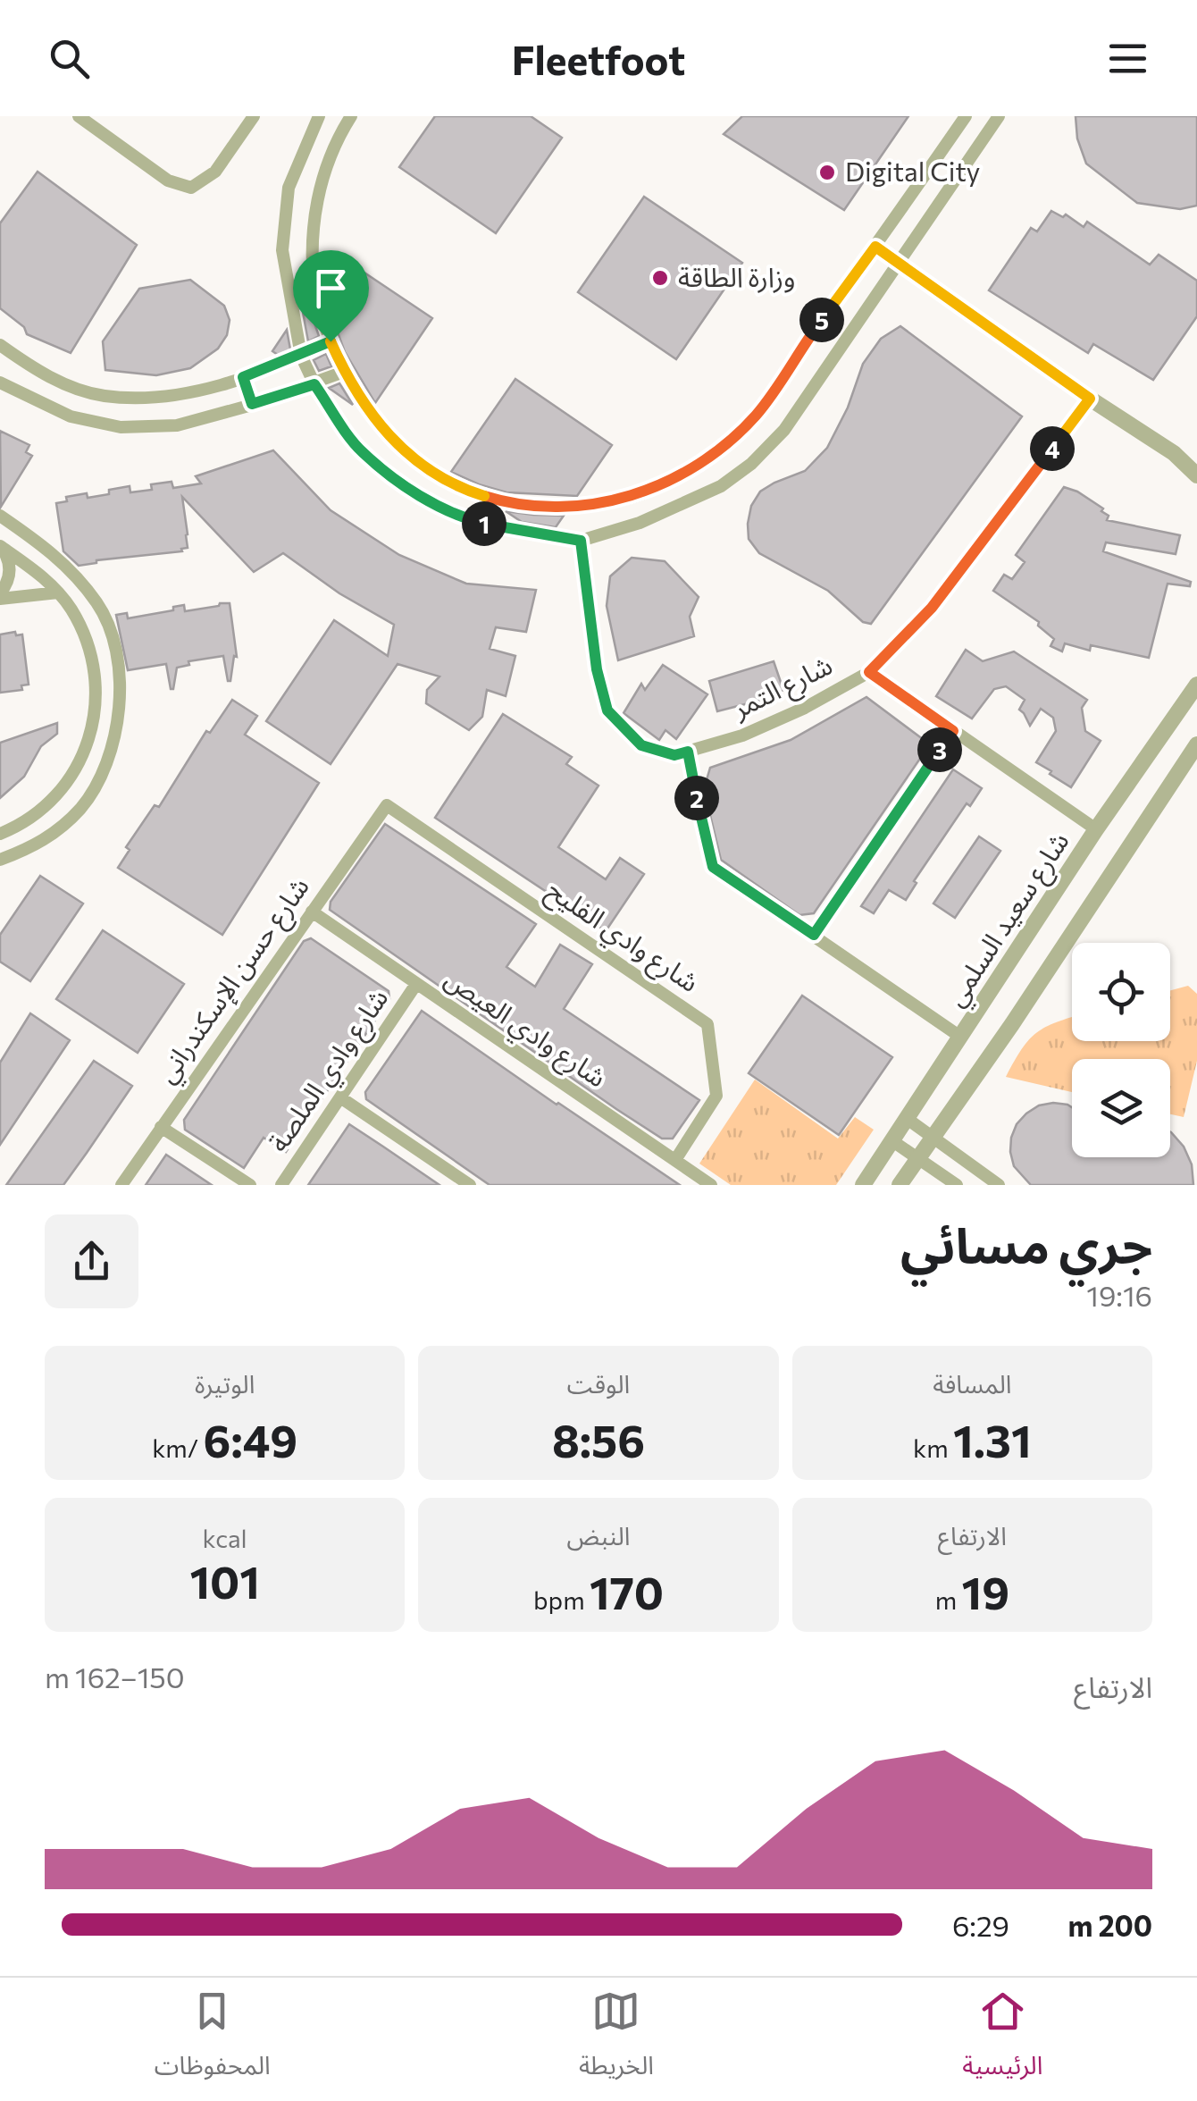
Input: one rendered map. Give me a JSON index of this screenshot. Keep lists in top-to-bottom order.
{
  "streets": {
    "street": [
      "شارع التمر",
      "شارع سعيد السلمي",
      "شارع وادي الفليح",
      "شارع حسن الإسكندراني",
      "شارع وادي العيص",
      "شارع وادي الملصة"
    ]
  },
  "crossings": [
    ["شارع وادي الفليح", "شارع حسن الإسكندراني"],
    ["شارع وادي الفليح", "شارع وادي العيص"],
    ["شارع حسن الإسكندراني", "شارع وادي العيص"],
    ["شارع وادي العيص", "شارع وادي الملصة"]
  ],
  "places": ["Digital City", "وزارة الطاقة"],
  "page": {
    "header": "Fleetfoot",
    "pins": [
      "5",
      "4",
      "1",
      "3",
      "2"
    ],
    "heading": ["جري مسائي", "19:16"],
    "stats": [
      ["المسافة", "1.31 km"],
      ["الوقت", "8:56"],
      ["الوتيرة", "6:49 /km"],
      ["الارتفاع", "19 m"],
      ["النبض", "170 bpm"],
      ["kcal", "101"]
    ],
    "chart": ["الارتفاع", "150–162 m"],
    "list": [
      {
        "name": "200 m",
        "note": "6:29"
      }
    ],
    "tabs": ["الرئيسية", "الخريطة", "المحفوظات"]
  }
}
